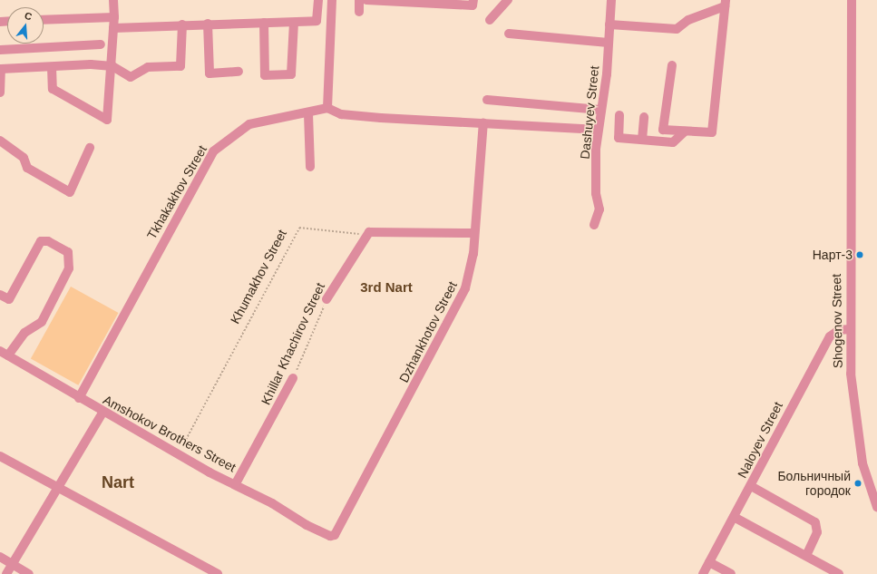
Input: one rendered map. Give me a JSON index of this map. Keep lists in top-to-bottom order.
{
  "streets": {
    "street": [
      "Dashuyev Street",
      "Tkhakakhov Street",
      "Shogenov Street",
      "Dzhankhotov Street",
      "Khillar Khachirov Street",
      "Amshokov Brothers Street",
      "Naloyev Street"
    ],
    "path": ["Khumakhov Street"]
  },
  "crossings": [
    ["Tkhakakhov Street", "Amshokov Brothers Street"],
    ["Khumakhov Street", "Khillar Khachirov Street"],
    ["Khumakhov Street", "Amshokov Brothers Street"],
    ["Shogenov Street", "Naloyev Street"],
    ["Dzhankhotov Street", "Amshokov Brothers Street"],
    ["Khillar Khachirov Street", "Amshokov Brothers Street"]
  ],
  "districts": ["3rd Nart", "Nart"],
  "places": ["Нарт-3", "Больничный городок"],
  "north": "top"
}
